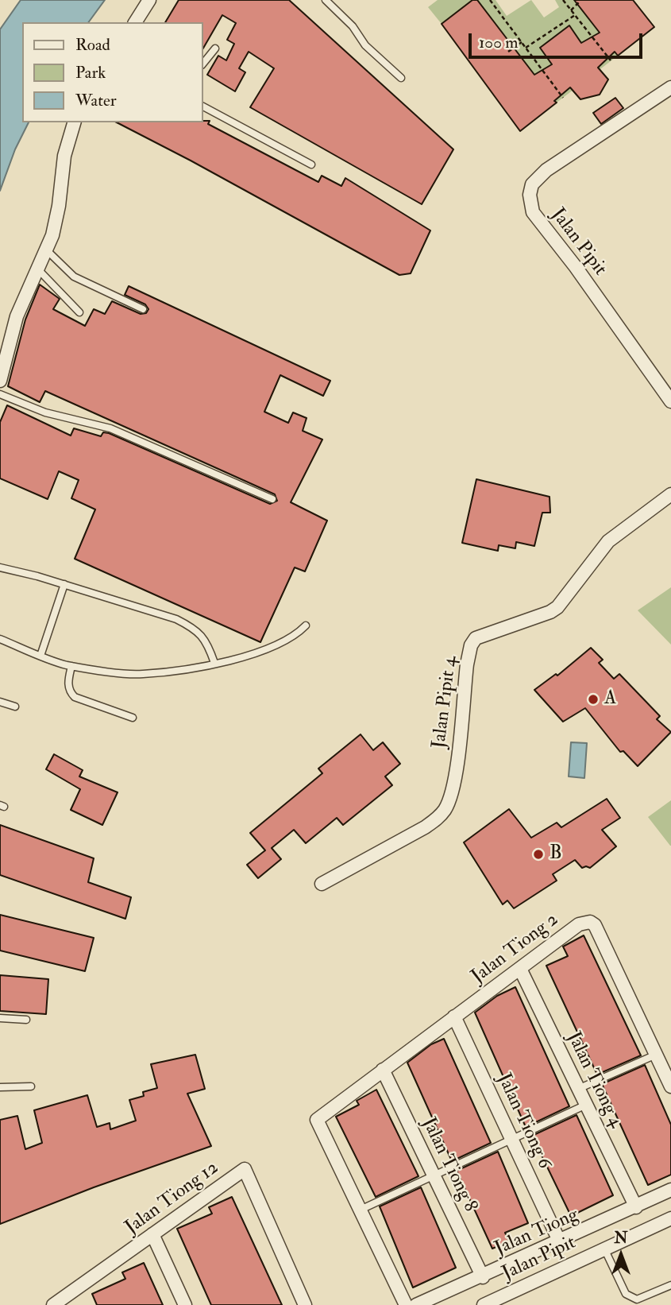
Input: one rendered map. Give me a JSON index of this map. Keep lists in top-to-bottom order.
{
  "streets": {
    "street": [
      "Jalan Pipit",
      "Jalan Pipit 4",
      "Jalan Tiong 2",
      "Jalan Tiong 4",
      "Jalan Tiong 6",
      "Jalan Tiong 8",
      "Jalan Tiong 12",
      "Jalan Tiong"
    ]
  },
  "crossings": [
    ["Jalan Tiong 2", "Jalan Tiong 4"],
    ["Jalan Tiong 2", "Jalan Tiong 6"],
    ["Jalan Tiong 2", "Jalan Tiong 8"],
    ["Jalan Tiong 4", "Jalan Tiong"],
    ["Jalan Tiong 6", "Jalan Tiong"],
    ["Jalan Tiong 8", "Jalan Tiong"]
  ],
  "places": ["A", "B"],
  "legend": ["Road", "Park", "Water"],
  "scale_bar": "100 m",
  "north": "top"
}
